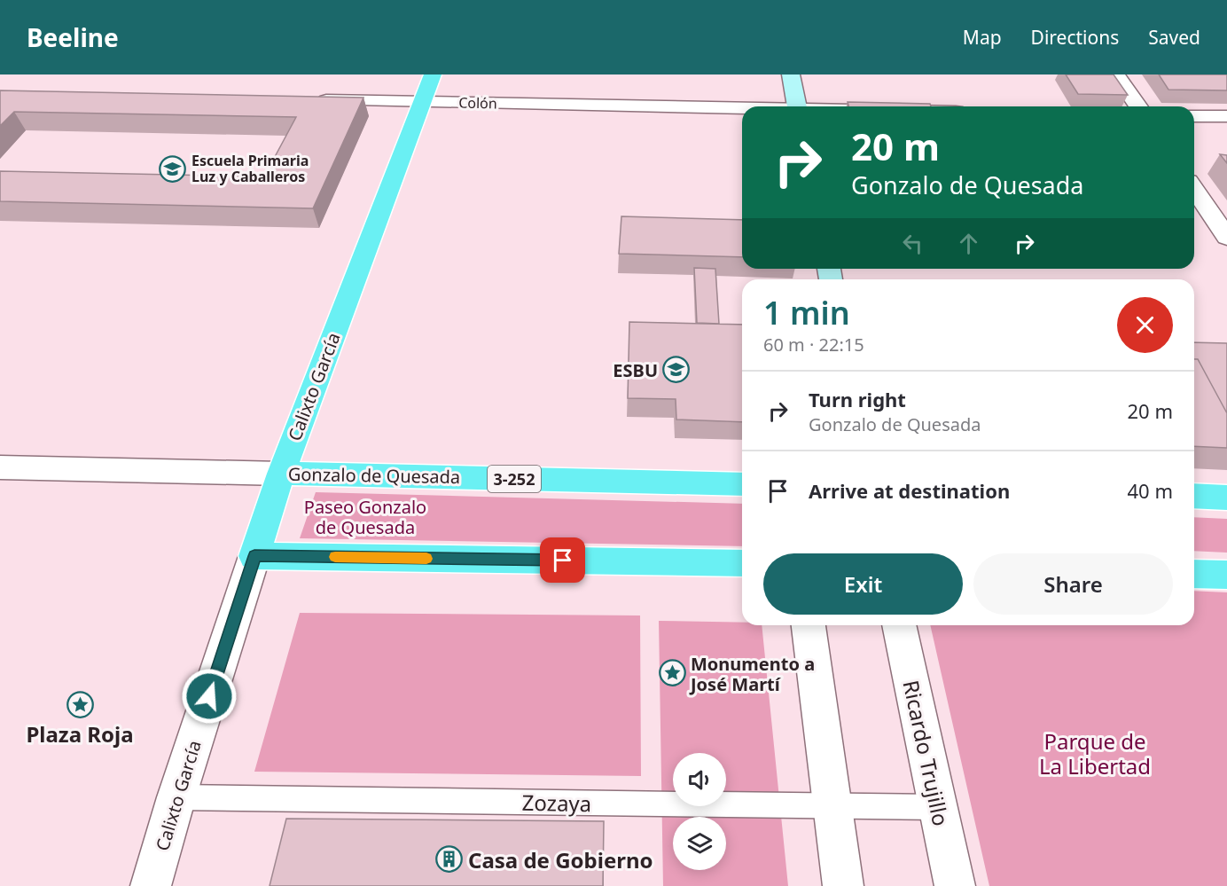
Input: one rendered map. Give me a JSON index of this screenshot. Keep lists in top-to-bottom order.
{
  "streets": {
    "main road": ["Calixto García", "Gonzalo de Quesada", "3-252"],
    "street": ["Colón", "Ricardo Trujillo"],
    "lane": ["Zozaya"]
  },
  "crossings": [
    ["Colón", "Calixto García"],
    ["Calixto García", "Gonzalo de Quesada"],
    ["Calixto García", "Zozaya"],
    ["Ricardo Trujillo", "Zozaya"]
  ],
  "parks": ["Paseo Gonzalo de Quesada", "Parque de La Libertad"],
  "places": {
    "school or university": ["Escuela Primaria Luz y Caballeros", "ESBU"],
    "place": ["Monumento a José Martí", "Plaza Roja"],
    "building": ["Casa de Gobierno"]
  },
  "page": {
    "header": "Beeline",
    "nav": ["Map", "Directions", "Saved"],
    "turn": ["20 m", "Gonzalo de Quesada"],
    "heading": ["1 min", "60 m · 22:15"],
    "list": [
      {
        "name": "Turn right",
        "note": "Gonzalo de Quesada",
        "value": "20 m"
      },
      {
        "name": "Arrive at destination",
        "value": "40 m"
      }
    ],
    "buttons": ["Exit", "Share"]
  }
}
